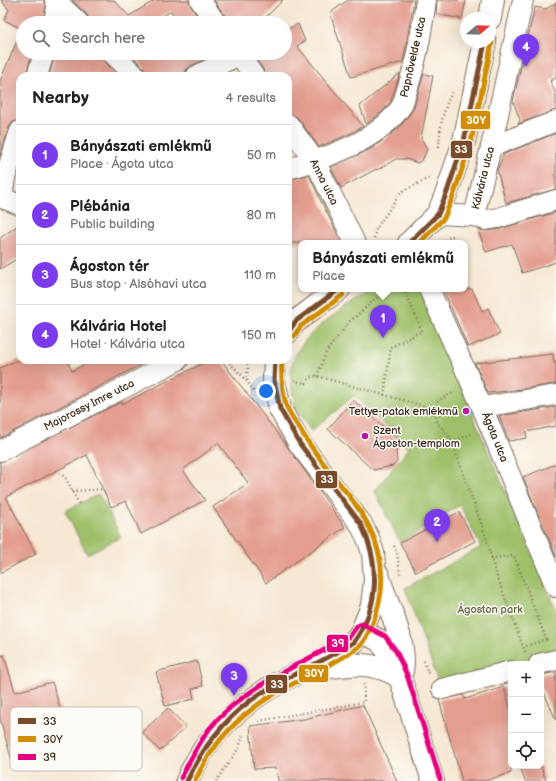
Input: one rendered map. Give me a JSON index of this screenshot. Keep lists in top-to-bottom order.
{
  "streets": {
    "street": [
      "Papnövelde utca",
      "Kálvária utca",
      "Anna utca",
      "Majorossy Imre utca",
      "Ágota utca"
    ]
  },
  "crossings": [
    ["Papnövelde utca", "Anna utca"]
  ],
  "parks": ["Ágoston park"],
  "places": ["Tettye-patak emlékmű", "Szent Ágoston-templom"],
  "lines": ["transit line 33", "transit line 30Y", "transit line 39"],
  "legend": ["33", "30Y", "39"],
  "north": "right",
  "page": {
    "search": "Search here",
    "pins": [
      "4",
      "1",
      "2",
      "3"
    ],
    "heading": ["Nearby", "4 results"],
    "list": [
      {
        "mark": "1",
        "name": "Bányászati emlékmű",
        "note": "Place · Ágota utca",
        "value": "50 m"
      },
      {
        "mark": "2",
        "name": "Plébánia",
        "note": "Public building",
        "value": "80 m"
      },
      {
        "mark": "3",
        "name": "Ágoston tér",
        "note": "Bus stop · Alsóhavi utca",
        "value": "110 m"
      },
      {
        "mark": "4",
        "name": "Kálvária Hotel",
        "note": "Hotel · Kálvária utca",
        "value": "150 m"
      }
    ],
    "popup": ["Bányászati emlékmű", "Place"],
    "map_buttons": ["+", "−"]
  }
}
